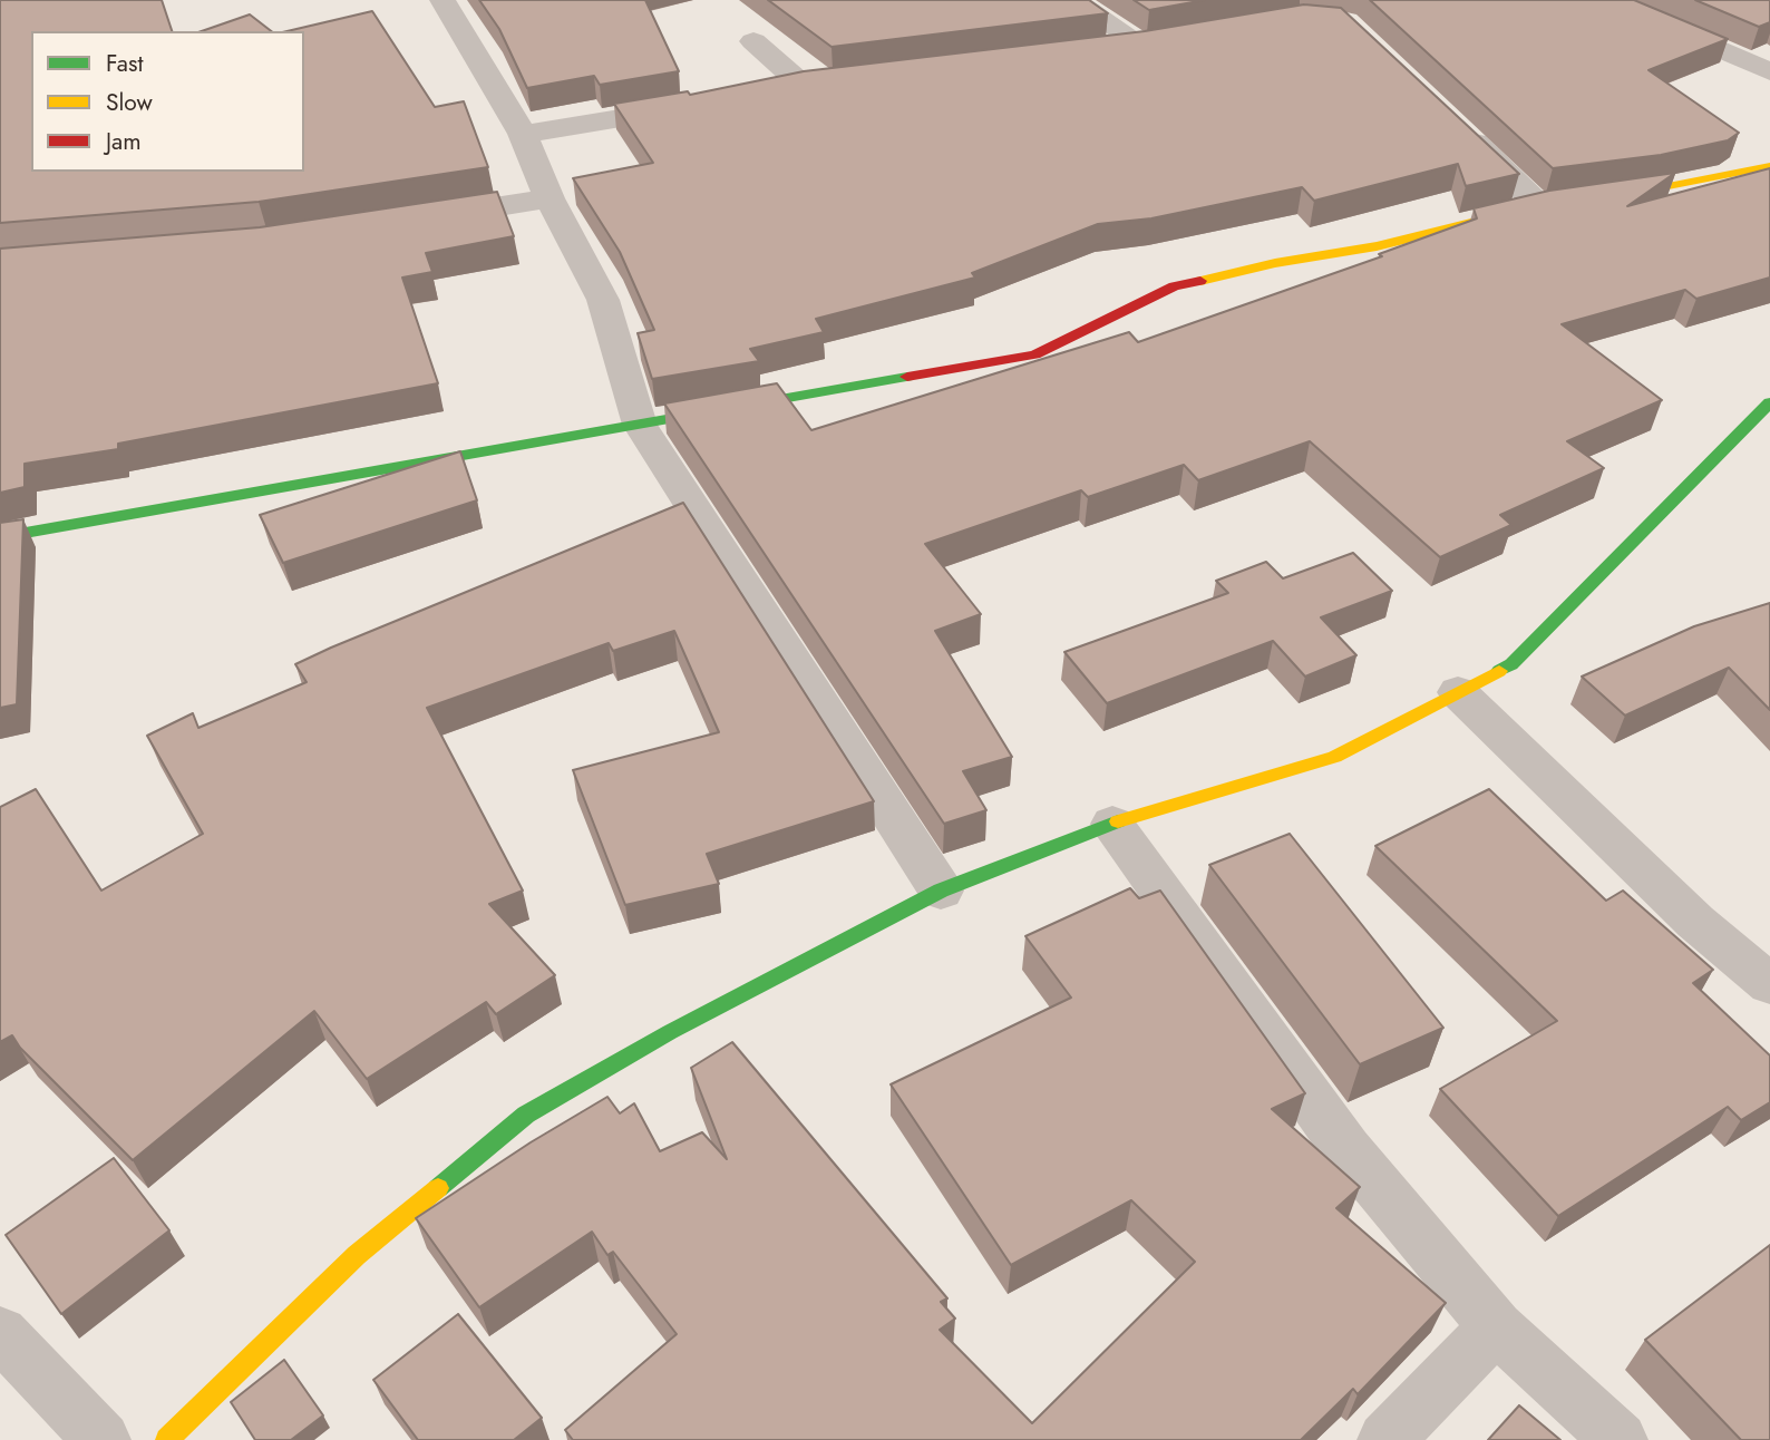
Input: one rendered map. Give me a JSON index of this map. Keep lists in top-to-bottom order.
{
  "legend": ["Fast", "Slow", "Jam"]
}
